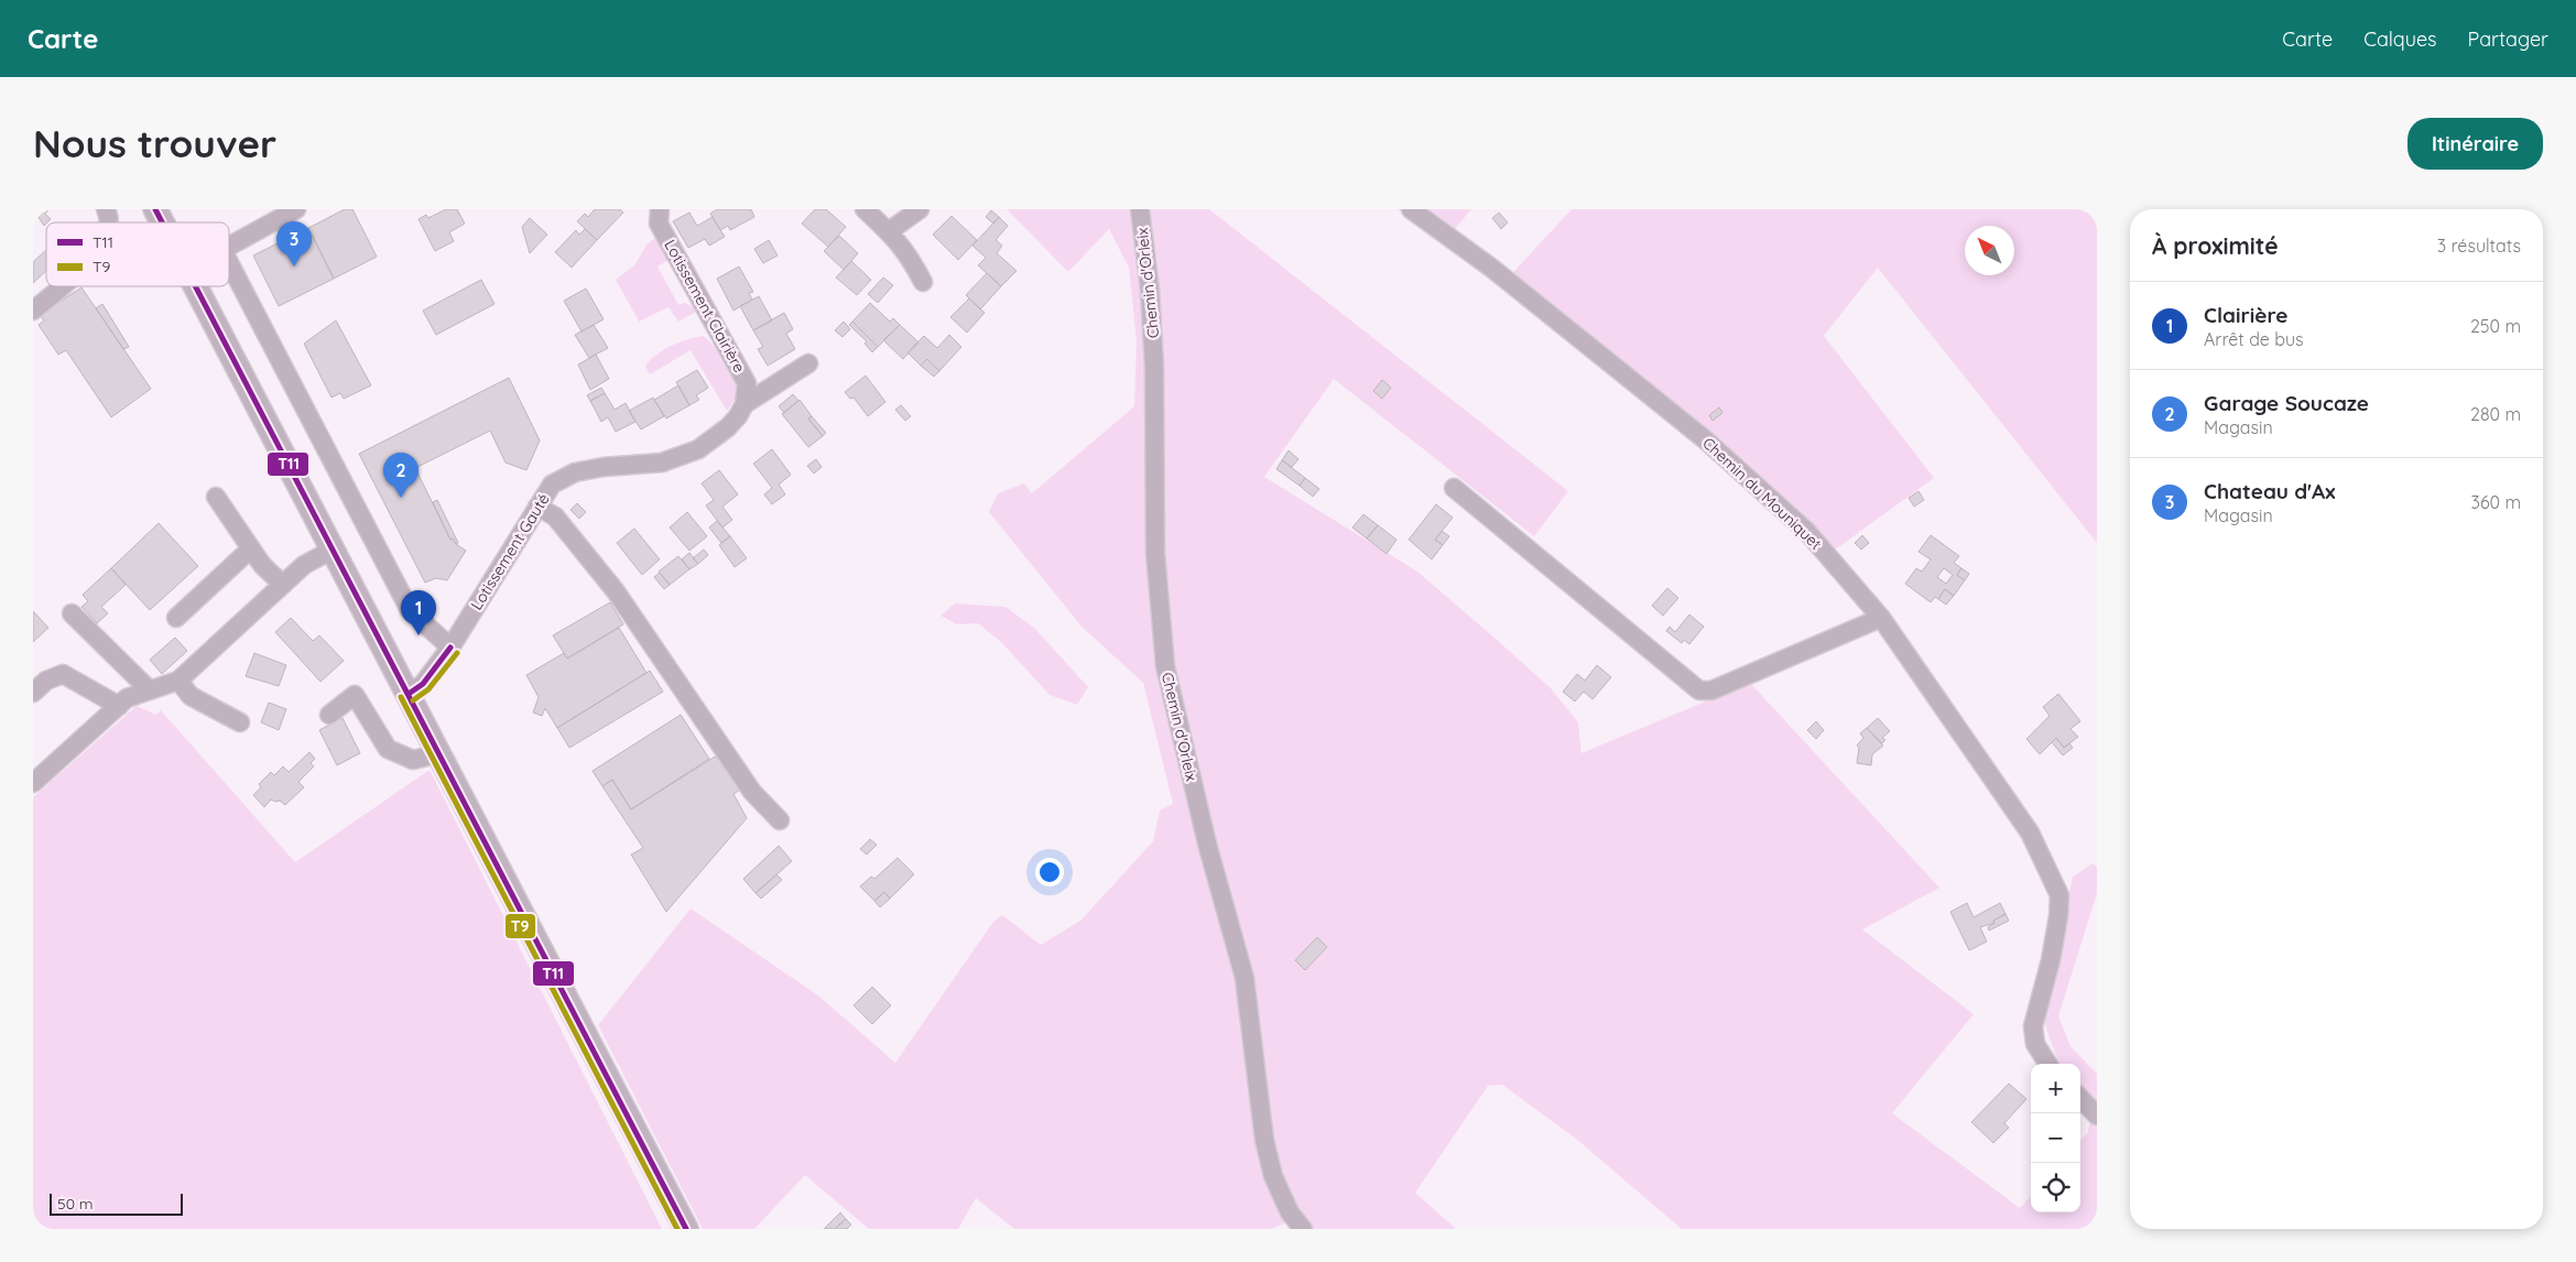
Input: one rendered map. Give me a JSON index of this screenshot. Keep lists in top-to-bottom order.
{
  "streets": {
    "street": [
      "Chemin d'Orleix",
      "Lotissement Clairière",
      "Chemin du Mouniquet",
      "Lotissement Gauté"
    ]
  },
  "crossings": [
    ["Lotissement Clairière", "Lotissement Gauté"]
  ],
  "lines": ["transit line T11", "transit line T9"],
  "legend": ["T11", "T9"],
  "scale_bar": "50 m",
  "north": "top left",
  "page": {
    "header": "Carte",
    "nav": ["Carte", "Calques", "Partager"],
    "buttons": "Itinéraire",
    "title": "Nous trouver",
    "heading": ["À proximité", "3 résultats"],
    "pins": ["3", "2", "1"],
    "list": [
      {
        "mark": "1",
        "name": "Clairière",
        "note": "Arrêt de bus",
        "value": "250 m"
      },
      {
        "mark": "2",
        "name": "Garage Soucaze",
        "note": "Magasin",
        "value": "280 m"
      },
      {
        "mark": "3",
        "name": "Chateau d'Ax",
        "note": "Magasin",
        "value": "360 m"
      }
    ],
    "map_buttons": ["+", "−"],
    "scale": "50 m"
  }
}
